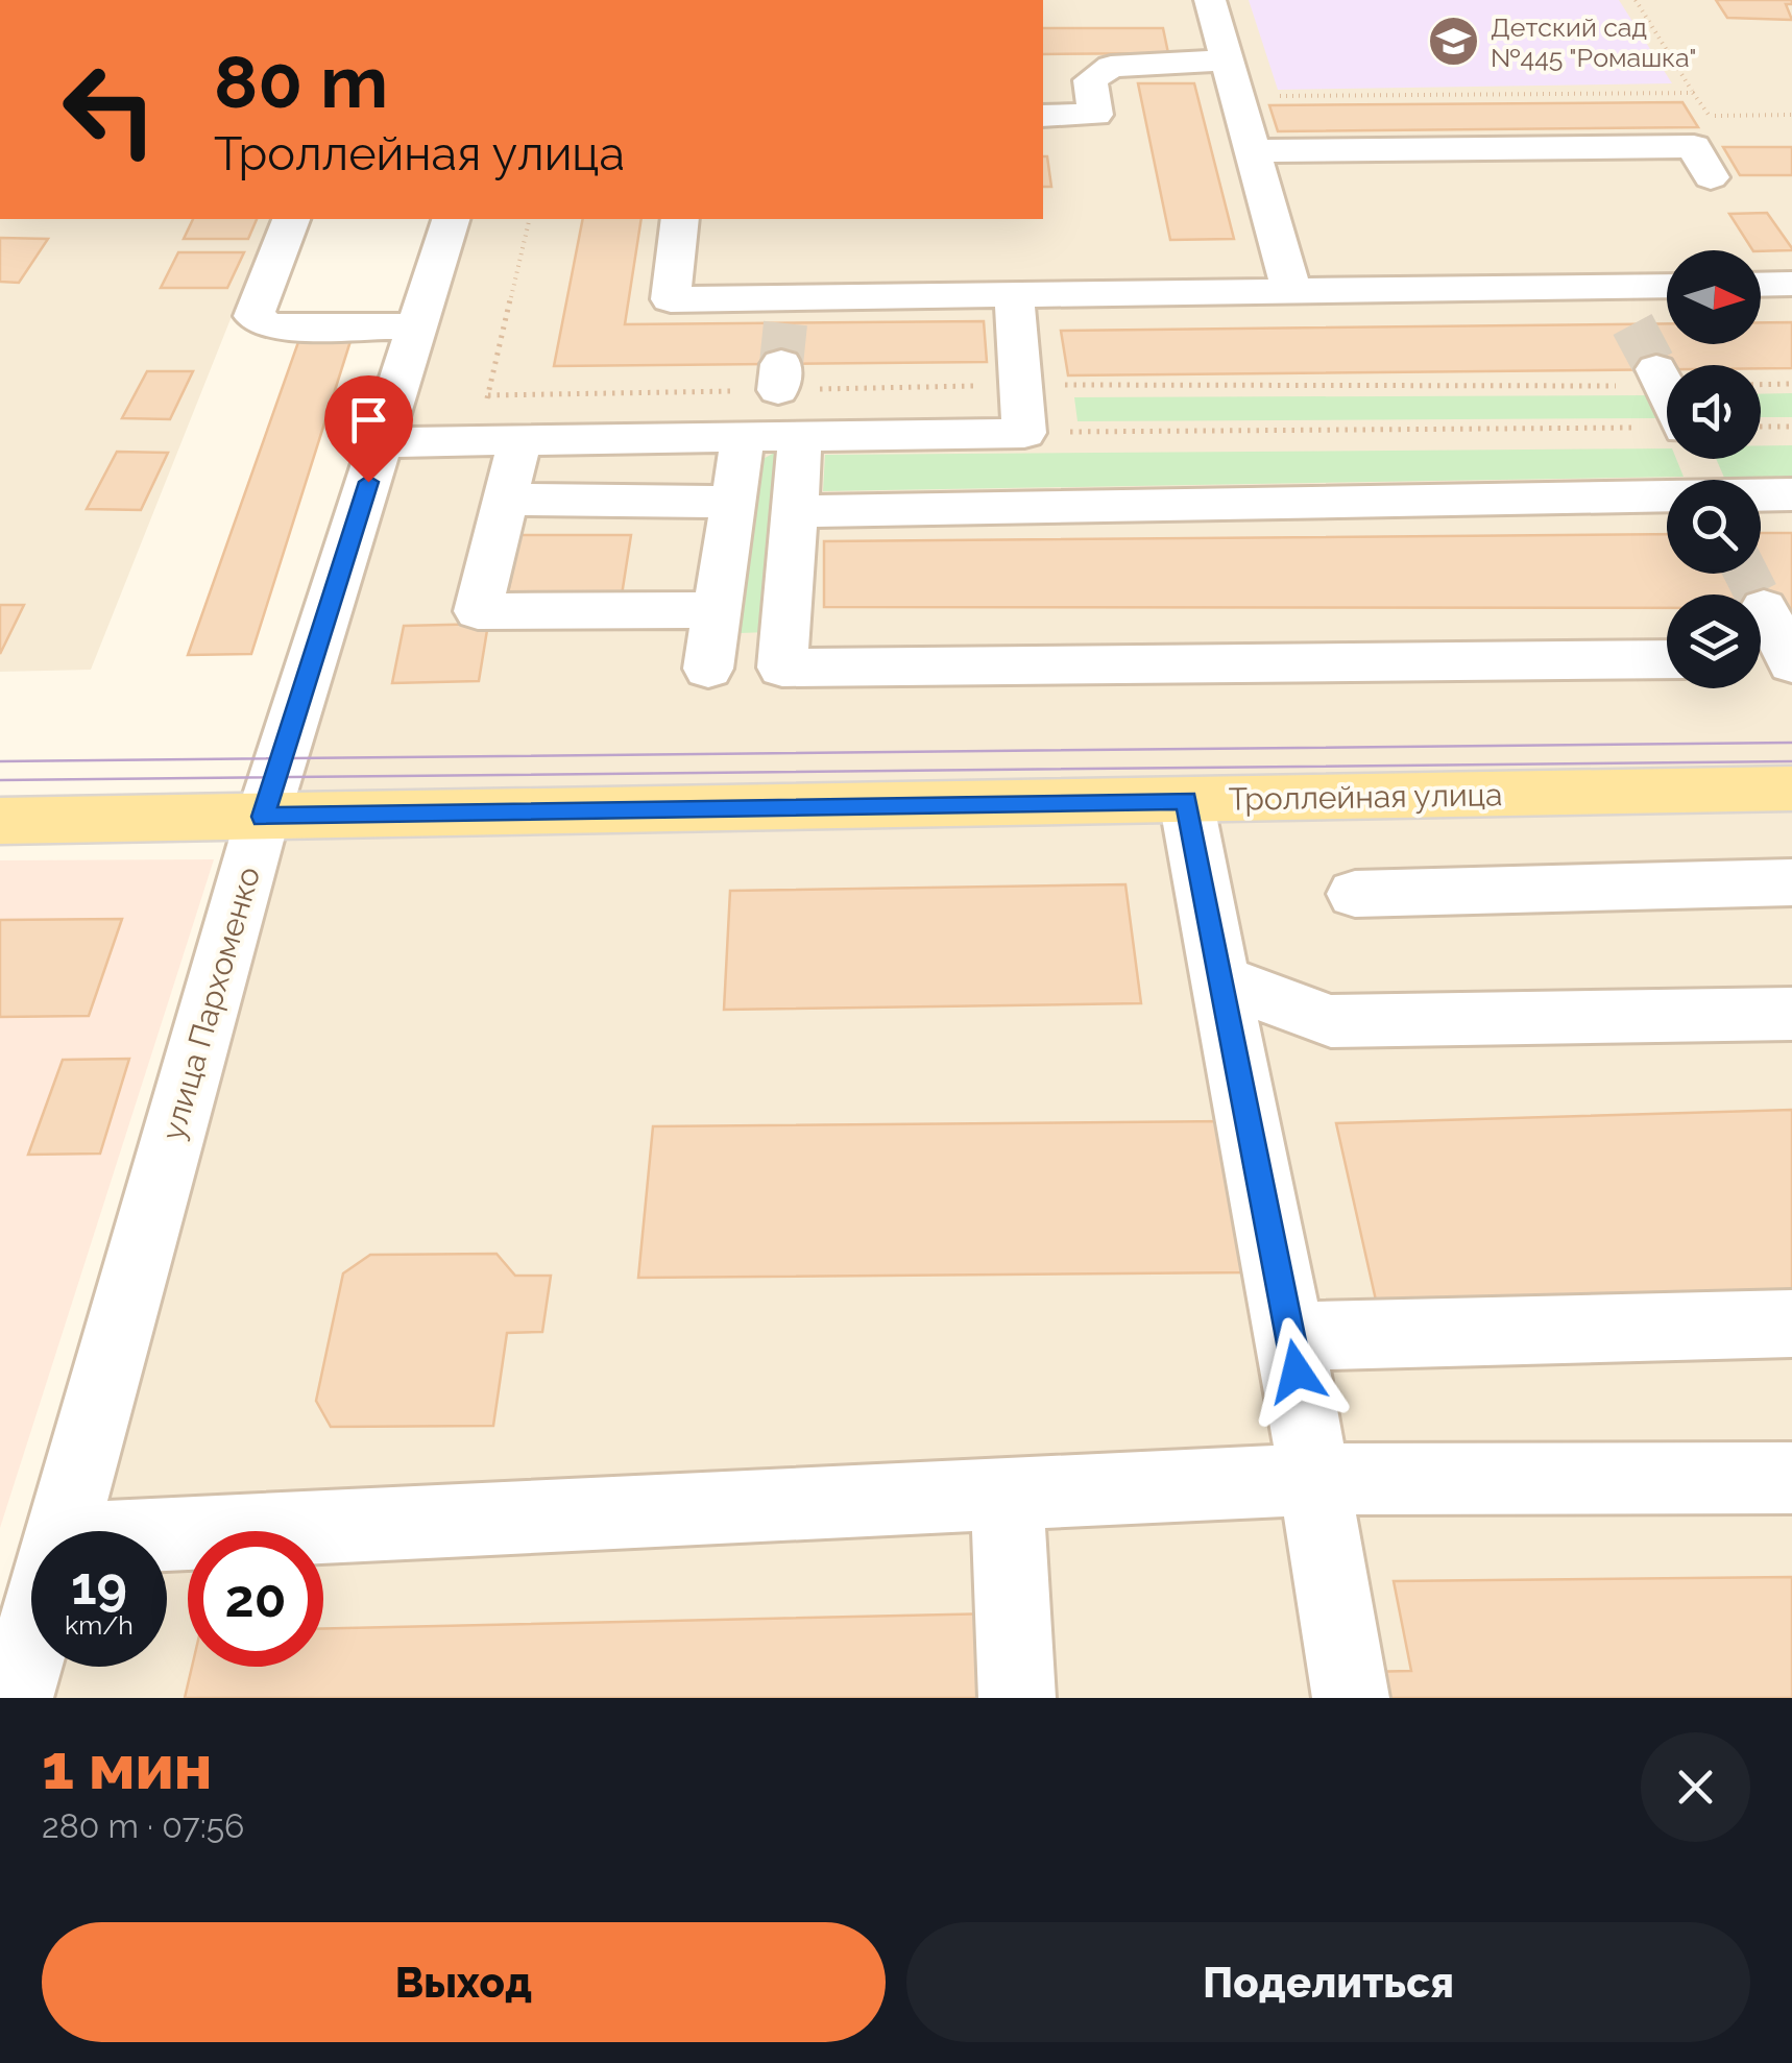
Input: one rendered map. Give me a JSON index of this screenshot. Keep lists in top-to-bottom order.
{
  "streets": {
    "main road": ["Троллейная улица"],
    "street": ["улица Пархоменко"]
  },
  "crossings": [
    ["Троллейная улица", "улица Пархоменко"]
  ],
  "places": {
    "school or university": ["Детский сад №445 \"Ромашка\""]
  },
  "north": "right",
  "page": {
    "turn": ["80 m", "Троллейная улица"],
    "speed": "19 km/h",
    "limit": "20",
    "heading": ["1 мин", "280 m · 07:56"],
    "buttons": ["Выход", "Поделиться"]
  }
}
